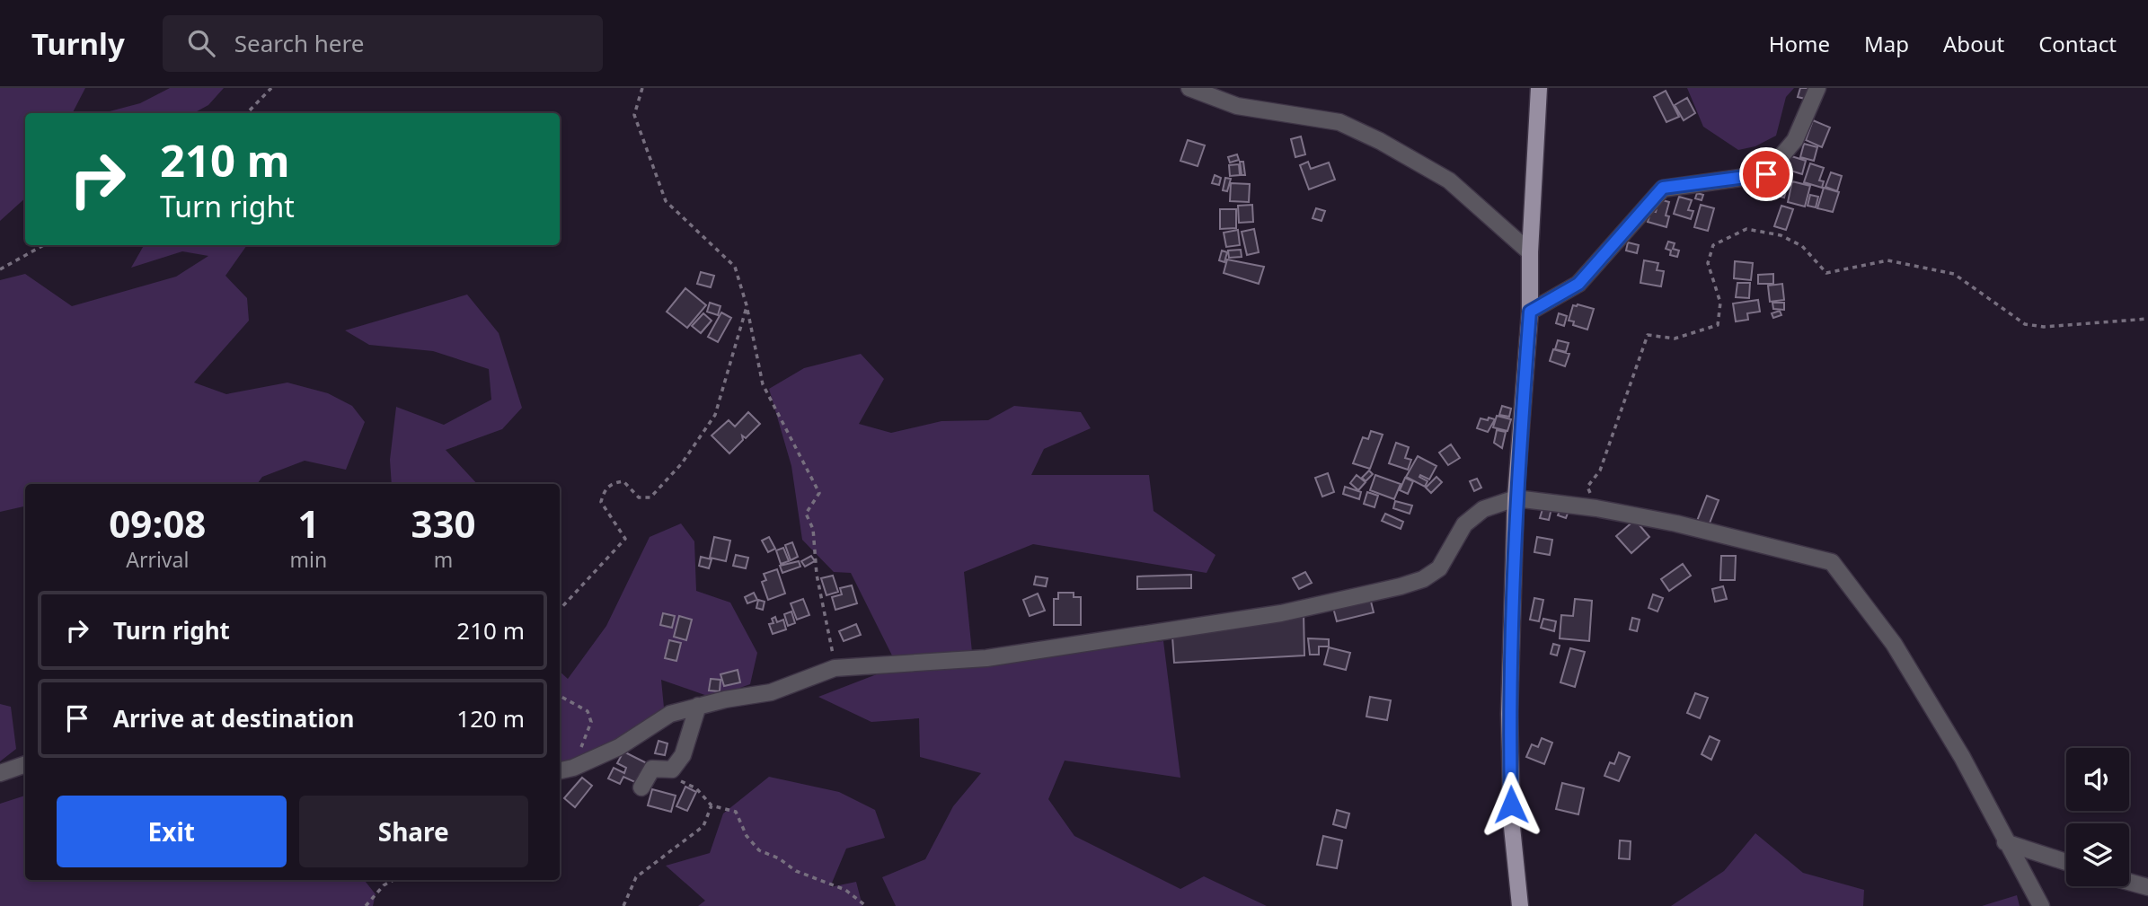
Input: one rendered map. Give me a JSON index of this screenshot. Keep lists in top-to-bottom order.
{
  "page": {
    "header": "Turnly",
    "search": "Search here",
    "nav": [
      "Home",
      "Map",
      "About",
      "Contact"
    ],
    "turn": ["210 m", "Turn right"],
    "eta": [
      "09:08",
      "Arrival",
      "1",
      "min",
      "330",
      "m"
    ],
    "list": [
      {
        "name": "Turn right",
        "value": "210 m"
      },
      {
        "name": "Arrive at destination",
        "value": "120 m"
      }
    ],
    "buttons": ["Exit", "Share"]
  }
}
